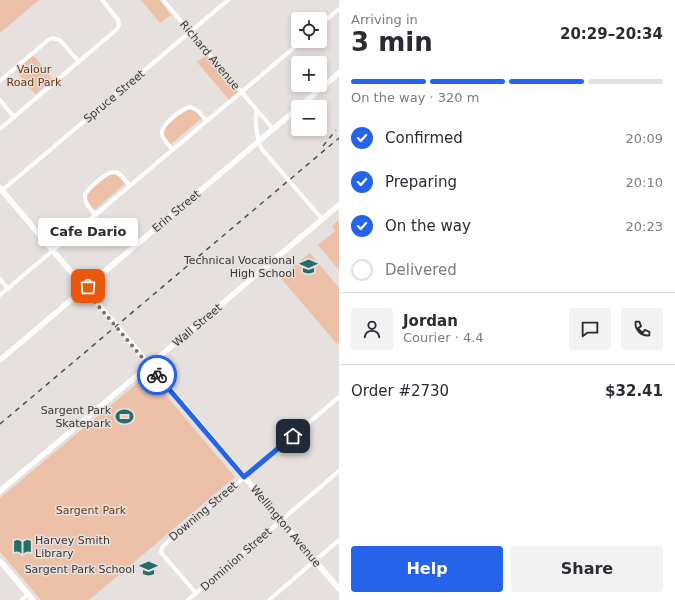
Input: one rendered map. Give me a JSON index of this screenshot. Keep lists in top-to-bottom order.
{
  "streets": {
    "main road": ["Erin Street", "Wall Street", "Wellington Avenue"],
    "street": [
      "Richard Avenue",
      "Spruce Street",
      "Downing Street",
      "Dominion Street"
    ]
  },
  "crossings": [
    ["Richard Avenue", "Spruce Street"],
    ["Richard Avenue", "Erin Street"],
    ["Spruce Street", "Wellington Avenue"],
    ["Erin Street", "Wellington Avenue"],
    ["Wall Street", "Wellington Avenue"],
    ["Downing Street", "Wellington Avenue"],
    ["Downing Street", "Dominion Street"],
    ["Wellington Avenue", "Dominion Street"]
  ],
  "parks": ["Valour Road Park", "Sargent Park"],
  "places": {
    "school or university": ["Technical Vocational High School", "Sargent Park School"],
    "other": ["Cafe Dario"],
    "sports": ["Sargent Park Skatepark"],
    "library": ["Harvey Smith Library"]
  },
  "page": {
    "heading": ["3 min", "Arriving in", "20:29–20:34"],
    "panel": [
      "Jordan",
      "Courier · 4.4",
      "Order #2730",
      "$32.41"
    ],
    "map_buttons": ["+", "−"],
    "bar": "On the way · 320 m",
    "list": [
      ["Confirmed", "20:09"],
      ["Preparing", "20:10"],
      ["On the way", "20:23"],
      "Delivered"
    ],
    "bubble": "Cafe Dario",
    "buttons": ["Help", "Share"]
  }
}
